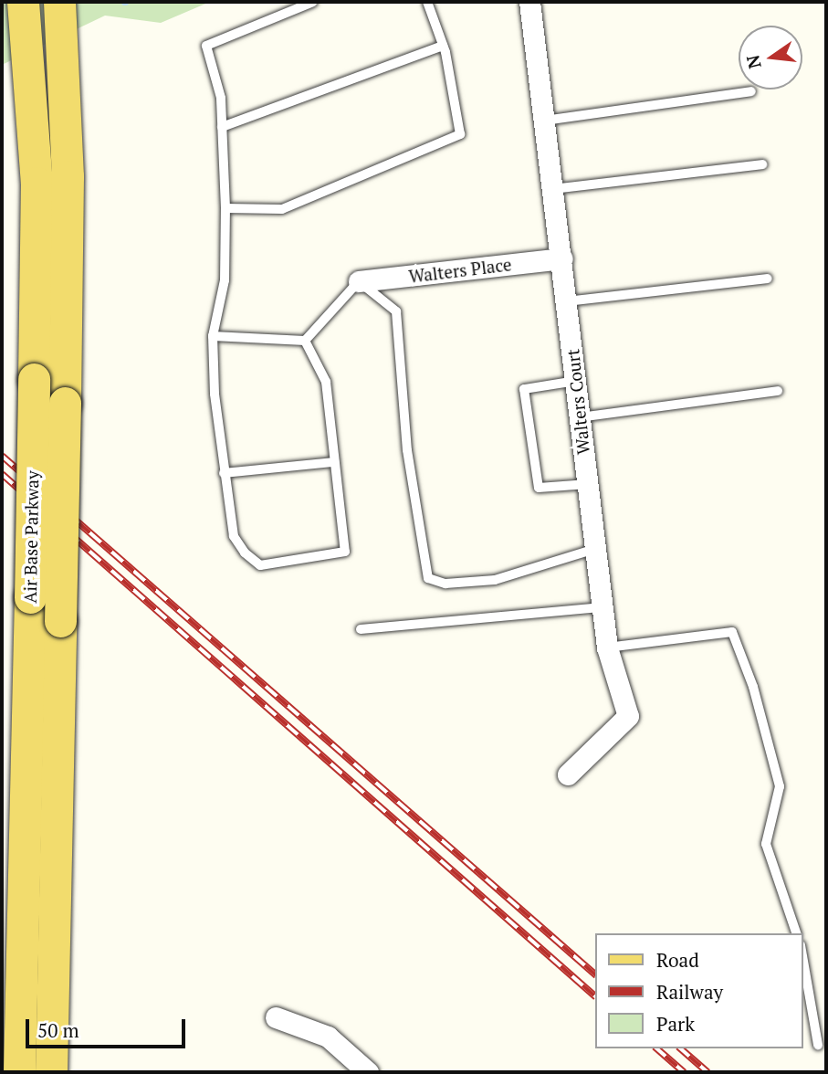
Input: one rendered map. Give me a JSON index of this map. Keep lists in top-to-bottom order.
{
  "streets": {
    "main road": ["Air Base Parkway"],
    "street": ["Walters Place", "Walters Court"]
  },
  "crossings": [
    ["Walters Place", "Walters Court"]
  ],
  "legend": ["Road", "Railway", "Park"],
  "scale_bar": "50 m",
  "north": "left"
}
